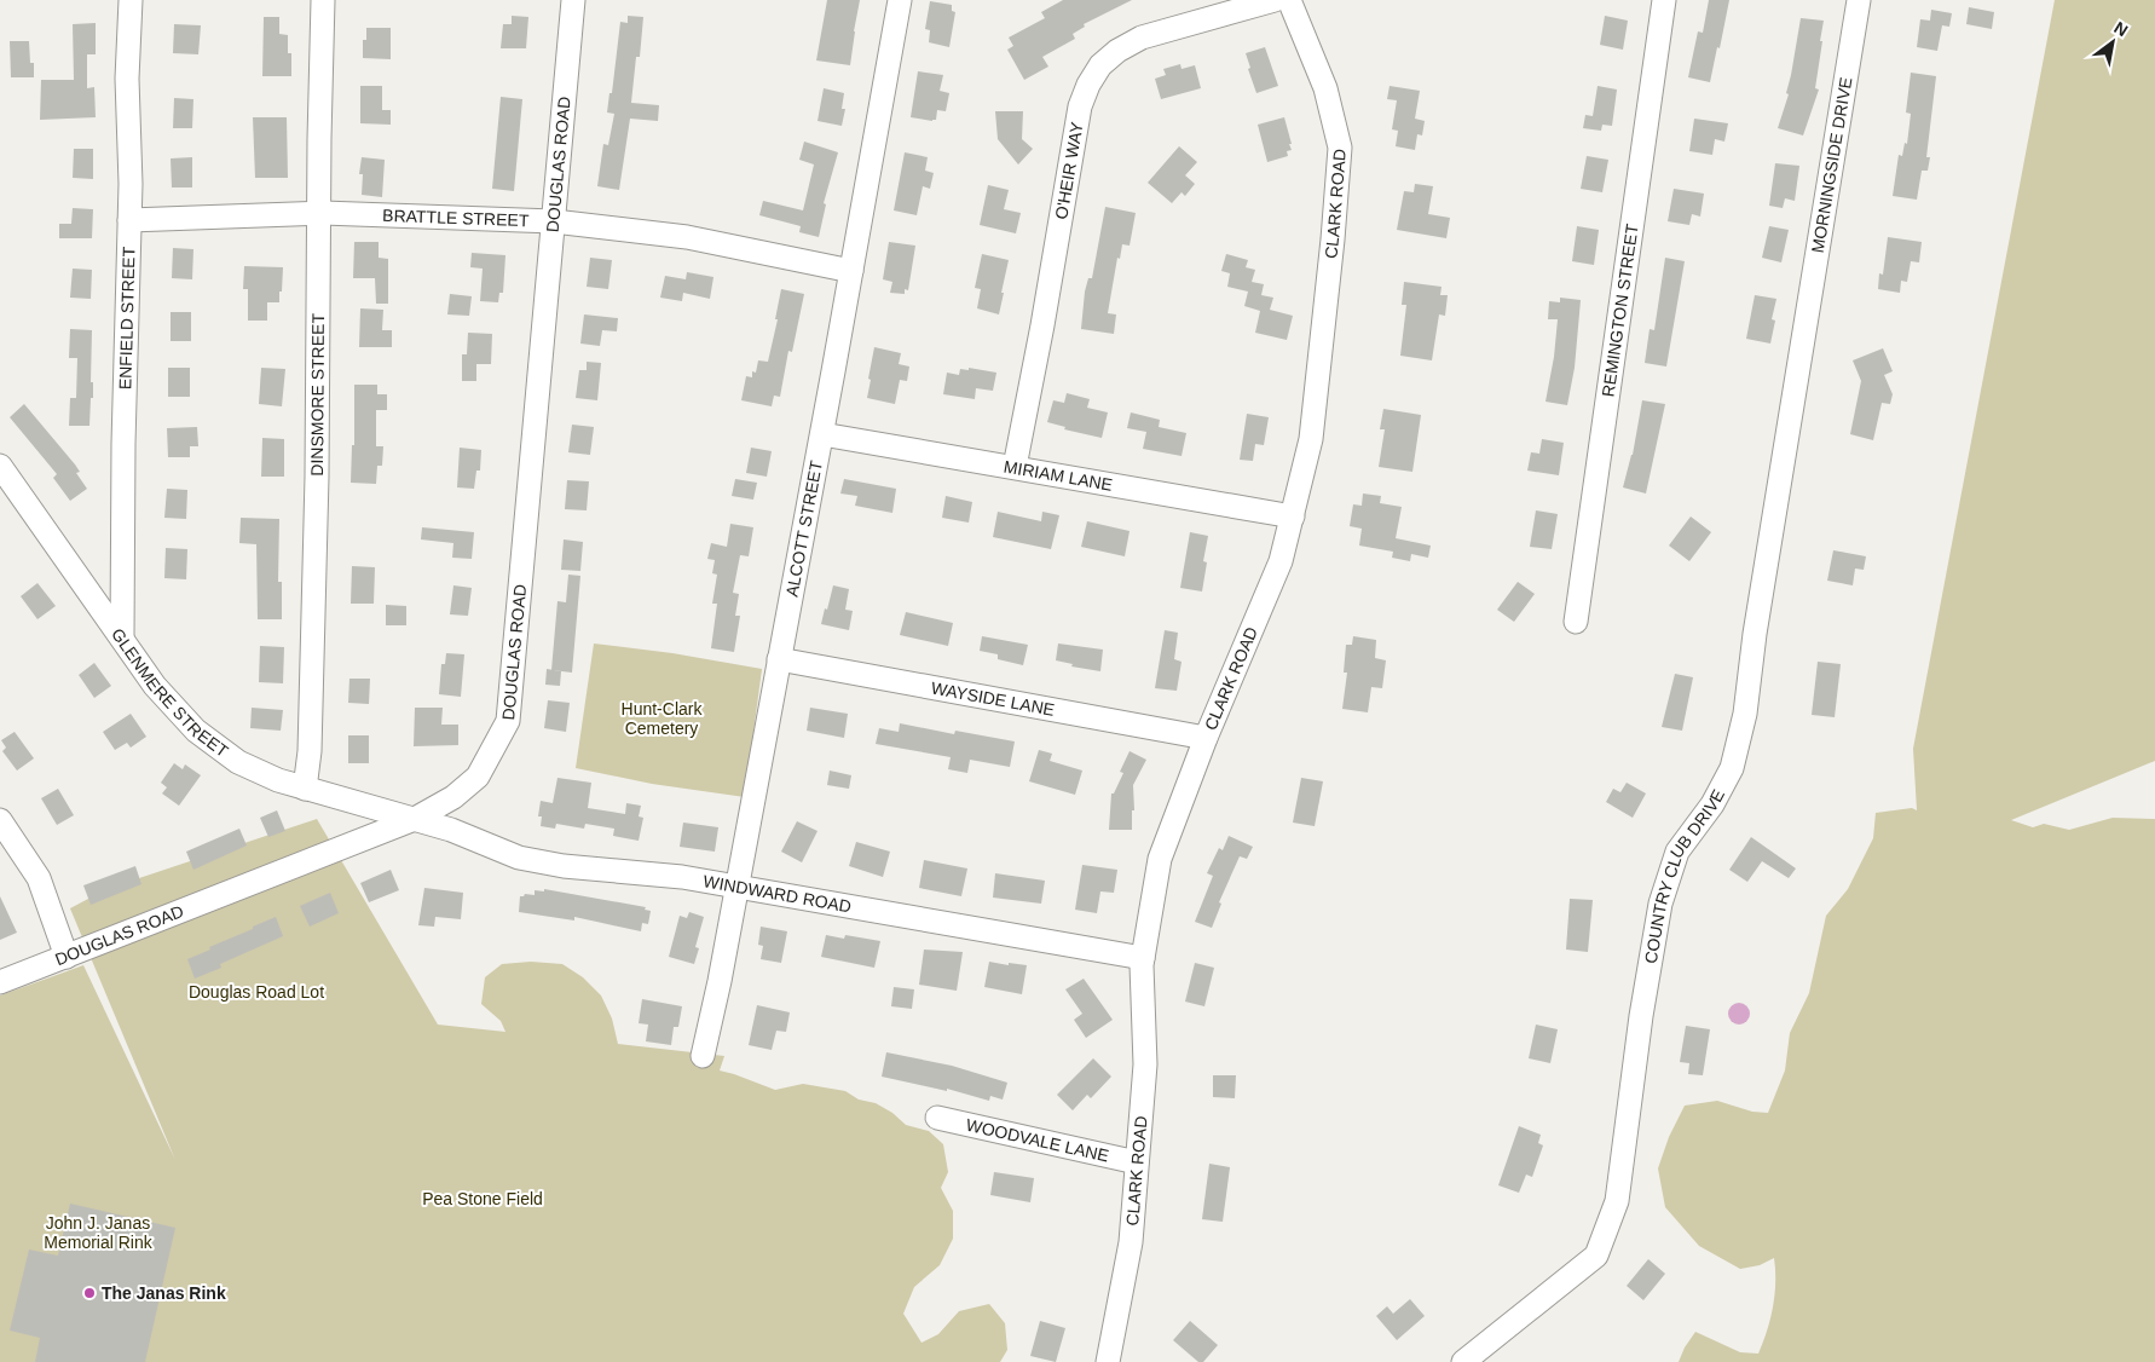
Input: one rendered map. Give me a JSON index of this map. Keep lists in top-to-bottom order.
{
  "streets": {
    "street": [
      "DOUGLAS ROAD",
      "MORNINGSIDE DRIVE",
      "O'HEIR WAY",
      "CLARK ROAD",
      "BRATTLE STREET",
      "REMINGTON STREET",
      "ENFIELD STREET",
      "DINSMORE STREET",
      "MIRIAM LANE",
      "ALCOTT STREET",
      "GLENMERE STREET",
      "WAYSIDE LANE",
      "COUNTRY CLUB DRIVE",
      "WINDWARD ROAD",
      "WOODVALE LANE"
    ]
  },
  "crossings": [
    ["DOUGLAS ROAD", "BRATTLE STREET"],
    ["DOUGLAS ROAD", "GLENMERE STREET"],
    ["DOUGLAS ROAD", "WINDWARD ROAD"],
    ["MORNINGSIDE DRIVE", "COUNTRY CLUB DRIVE"],
    ["O'HEIR WAY", "MIRIAM LANE"],
    ["CLARK ROAD", "MIRIAM LANE"],
    ["CLARK ROAD", "WAYSIDE LANE"],
    ["CLARK ROAD", "WINDWARD ROAD"],
    ["CLARK ROAD", "WOODVALE LANE"],
    ["BRATTLE STREET", "ENFIELD STREET"],
    ["BRATTLE STREET", "DINSMORE STREET"],
    ["BRATTLE STREET", "ALCOTT STREET"],
    ["ENFIELD STREET", "GLENMERE STREET"],
    ["DINSMORE STREET", "GLENMERE STREET"],
    ["MIRIAM LANE", "ALCOTT STREET"],
    ["ALCOTT STREET", "WAYSIDE LANE"],
    ["ALCOTT STREET", "WINDWARD ROAD"],
    ["GLENMERE STREET", "WINDWARD ROAD"]
  ],
  "parks": [
    "Hunt-Clark Cemetery",
    "Douglas Road Lot",
    "Pea Stone Field",
    "John J. Janas Memorial Rink"
  ],
  "places": ["The Janas Rink"],
  "north": "top right"
}
